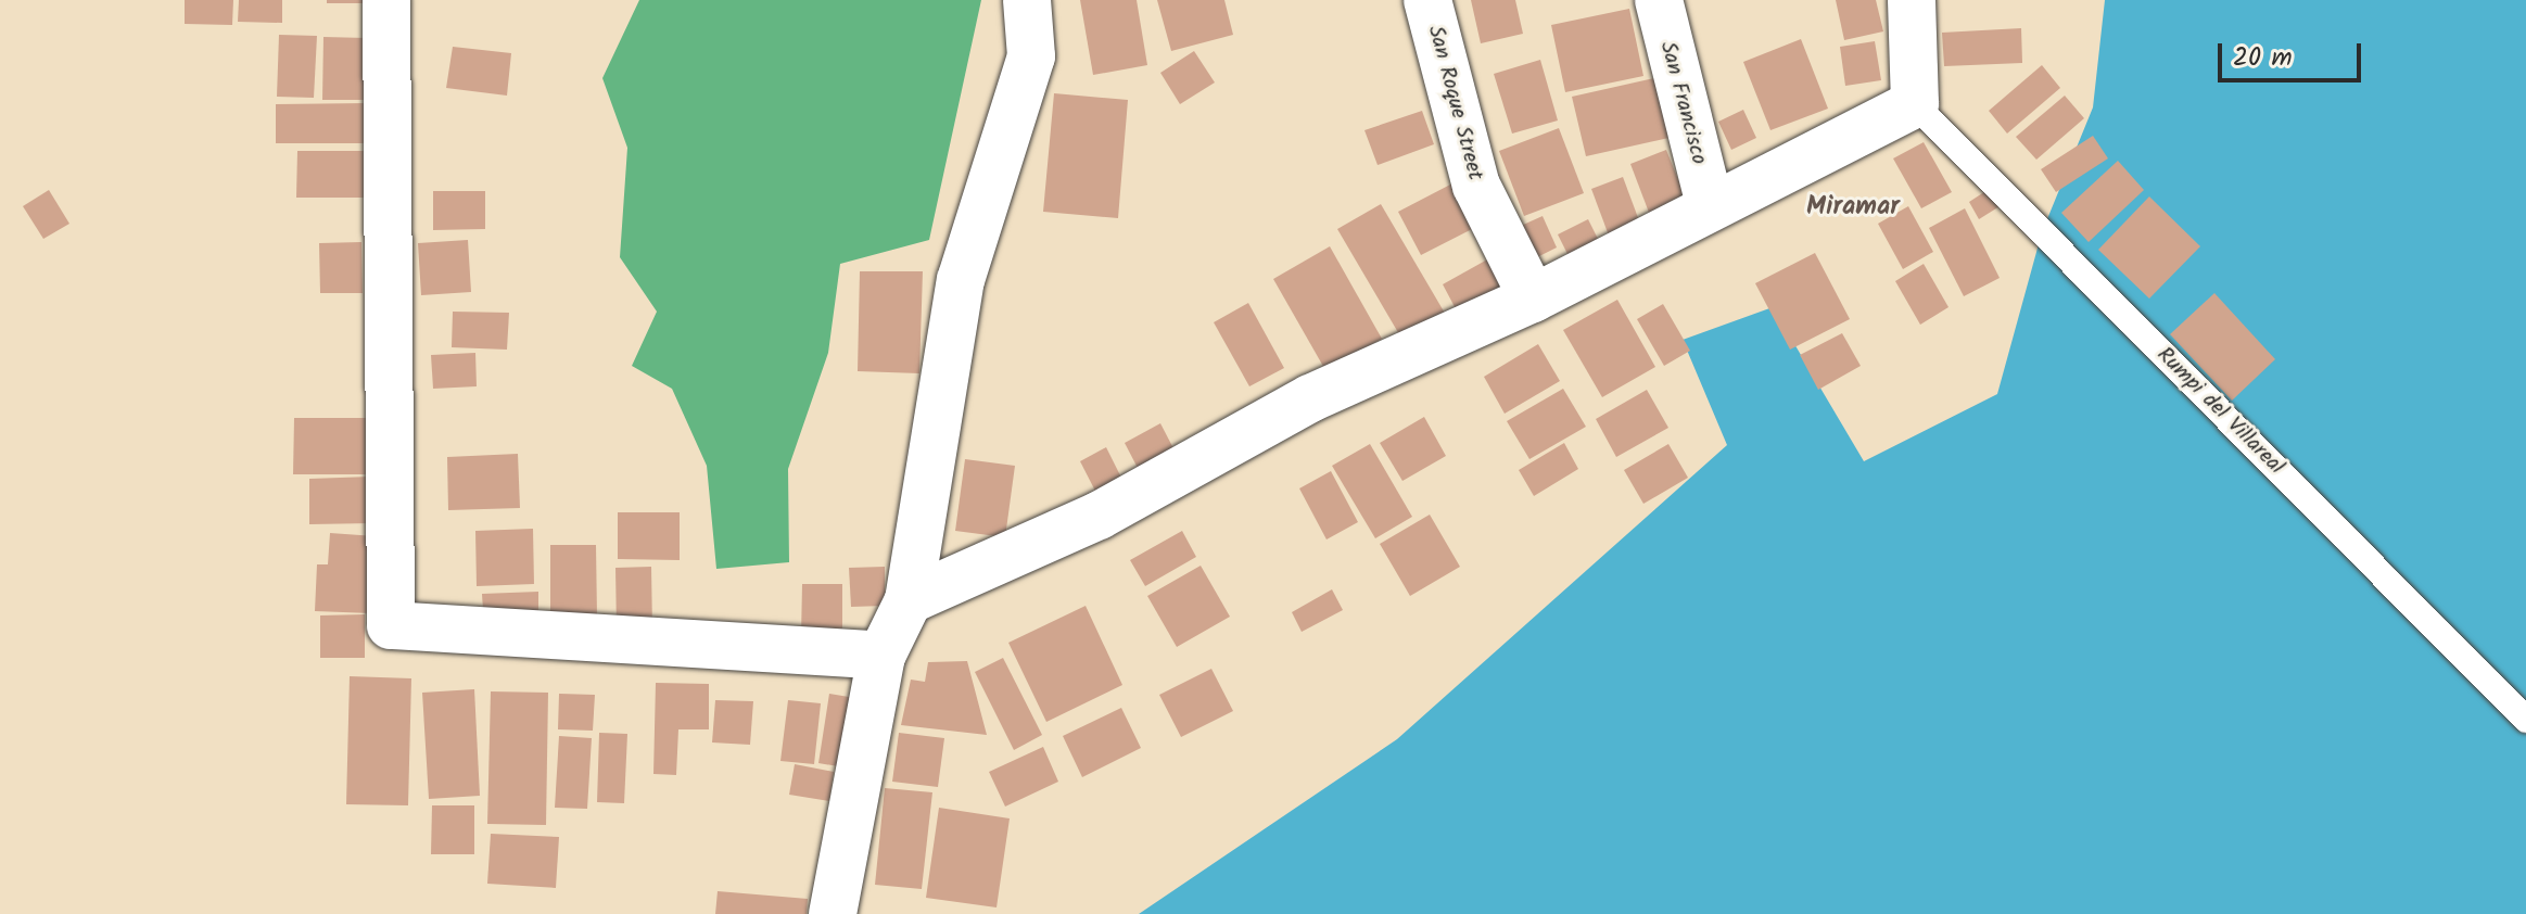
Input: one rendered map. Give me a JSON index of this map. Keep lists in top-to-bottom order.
{
  "streets": {
    "street": ["San Roque Street", "San Francisco"],
    "lane": ["Rumpi del Villareal"]
  },
  "districts": ["Miramar"],
  "scale_bar": "20 m"
}
